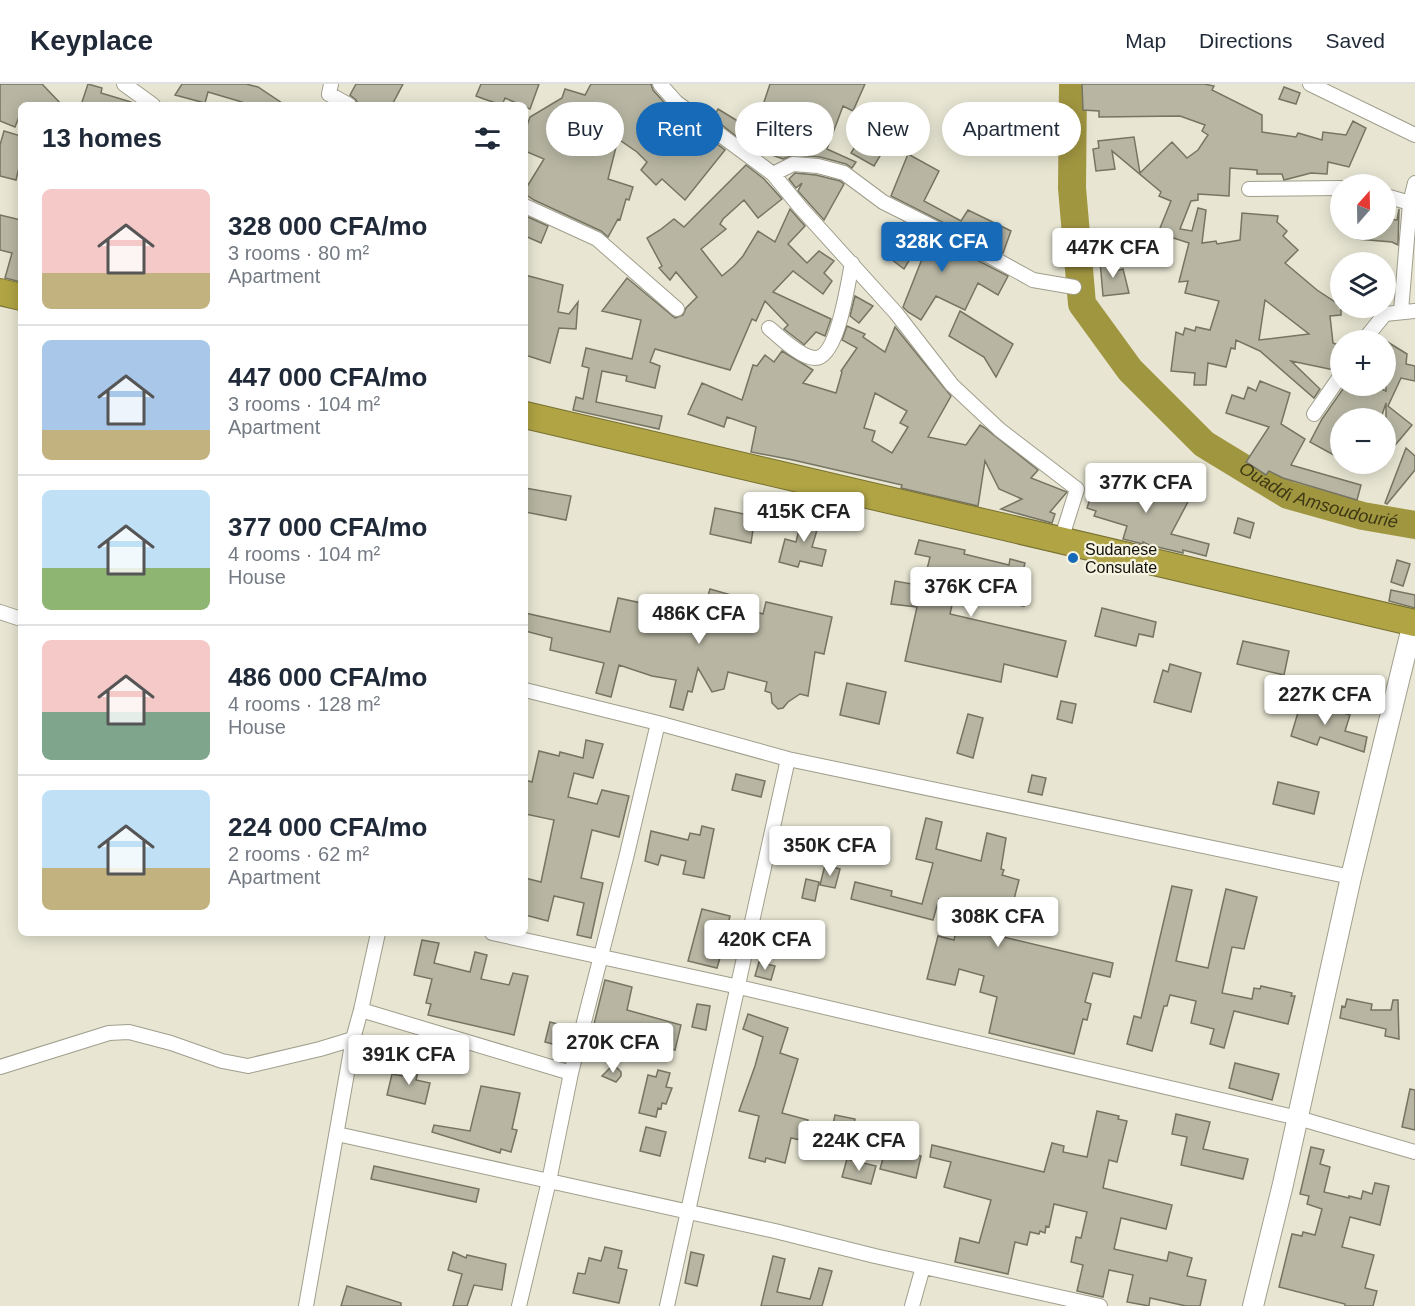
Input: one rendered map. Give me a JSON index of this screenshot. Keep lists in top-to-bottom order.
{
  "water": ["Ouaddi Amsoudourié"],
  "places": ["Sudanese Consulate"],
  "north": "top",
  "page": {
    "header": "Keyplace",
    "nav": ["Map", "Directions", "Saved"],
    "chip": [
      "Buy",
      "Rent",
      "Filters",
      "New",
      "Apartment"
    ],
    "heading": "13 homes",
    "map_buttons": ["+", "−"],
    "list": [
      {
        "name": "328 000 CFA/mo",
        "note": "3 rooms · 80 m² · Apartment"
      },
      {
        "name": "447 000 CFA/mo",
        "note": "3 rooms · 104 m² · Apartment"
      },
      {
        "name": "377 000 CFA/mo",
        "note": "4 rooms · 104 m² · House"
      },
      {
        "name": "486 000 CFA/mo",
        "note": "4 rooms · 128 m² · House"
      },
      {
        "name": "224 000 CFA/mo",
        "note": "2 rooms · 62 m² · Apartment"
      }
    ],
    "price": [
      "328K CFA",
      "447K CFA",
      "377K CFA",
      "415K CFA",
      "376K CFA",
      "486K CFA",
      "227K CFA",
      "350K CFA",
      "308K CFA",
      "420K CFA",
      "270K CFA",
      "391K CFA",
      "224K CFA"
    ]
  }
}
